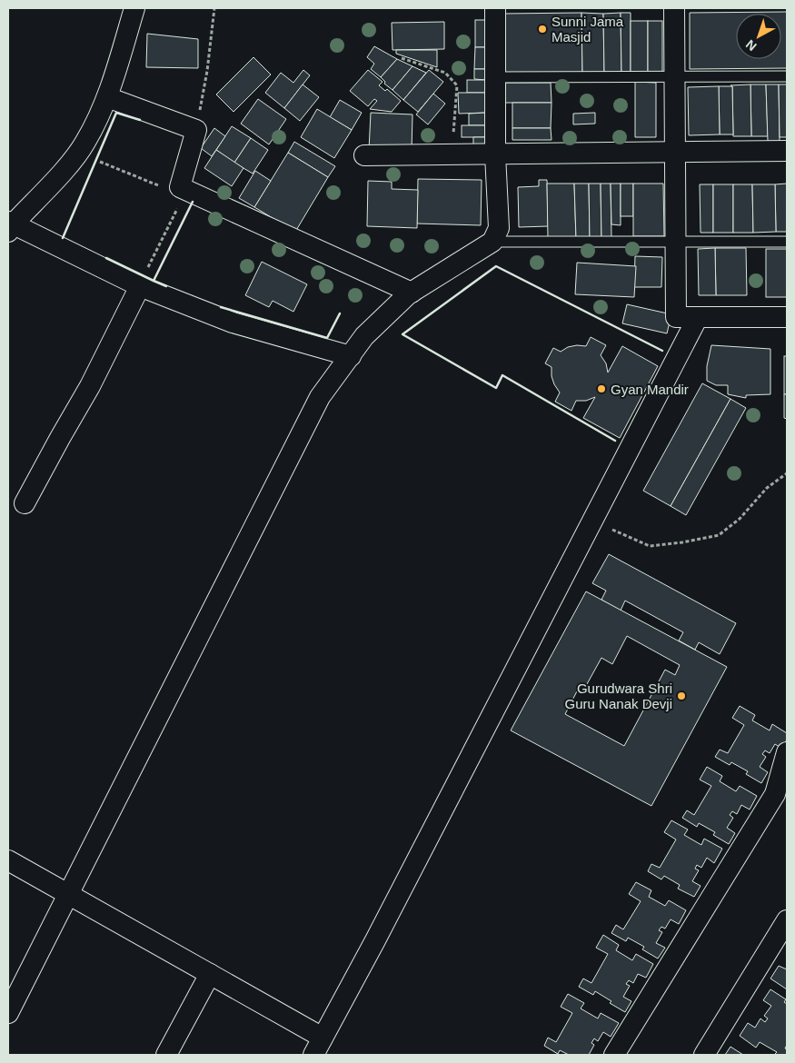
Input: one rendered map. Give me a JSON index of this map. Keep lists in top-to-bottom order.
{
  "places": ["Sunni Jama Masjid", "Gyan Mandir", "Gurudwara Shri Guru Nanak Devji"],
  "north": "bottom left"
}
